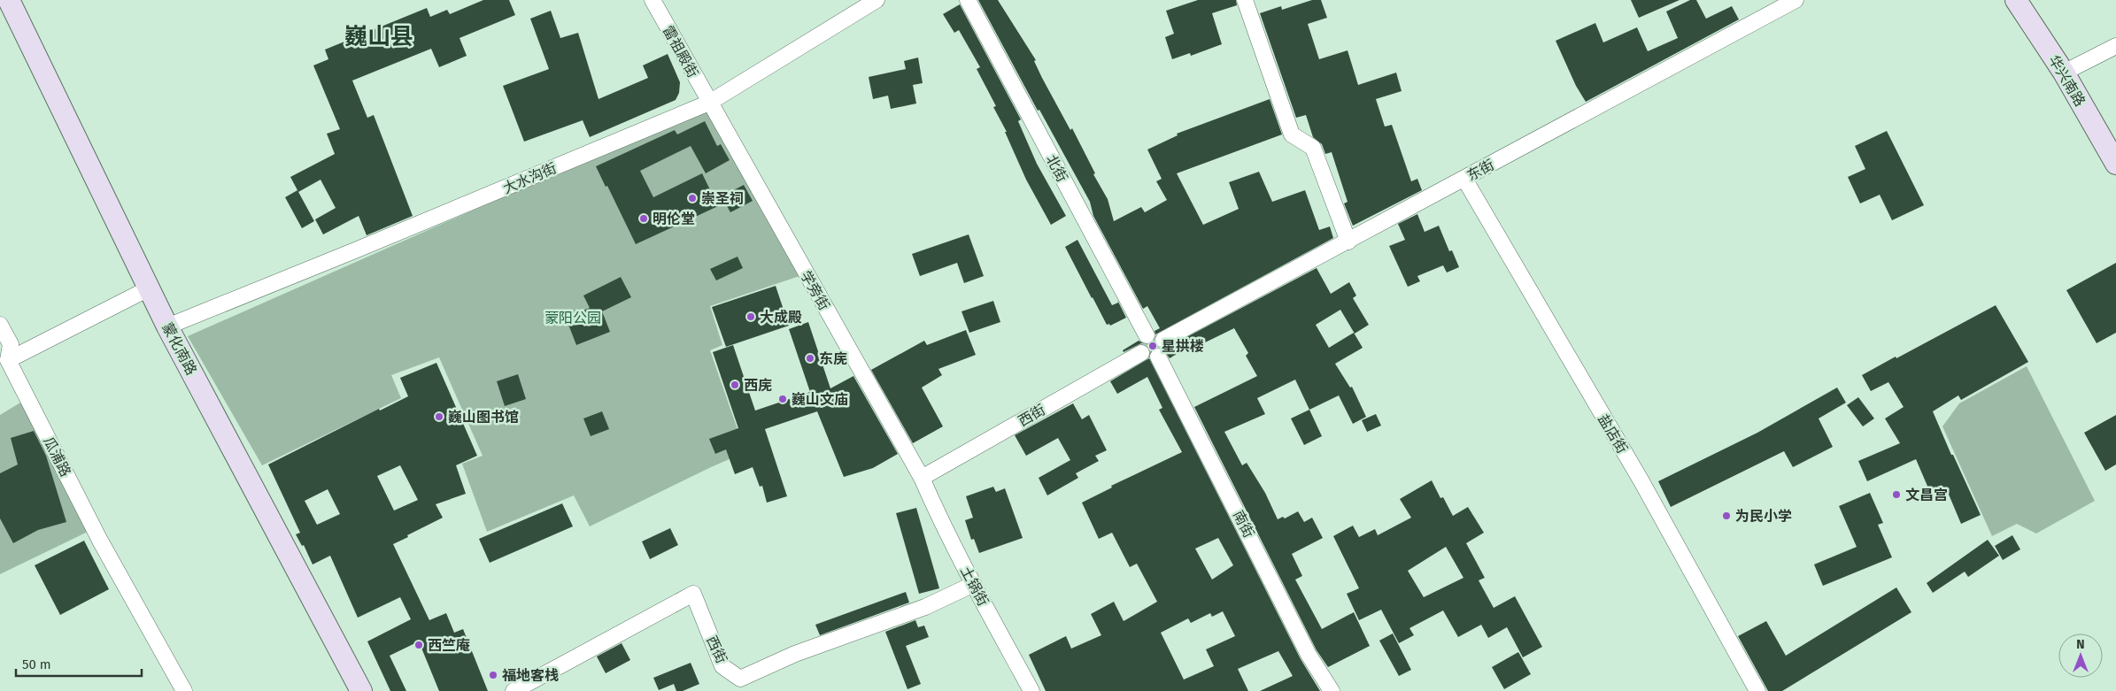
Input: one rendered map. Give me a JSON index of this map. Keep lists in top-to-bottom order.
{
  "streets": {
    "main road": ["华兴南路", "蒙化南路"],
    "street": [
      "雷祖殿街",
      "北街",
      "东街",
      "大水沟街",
      "学旁街",
      "西街",
      "盐店街",
      "瓜浦路",
      "南街",
      "土锅街"
    ]
  },
  "crossings": [
    ["雷祖殿街", "大水沟街"],
    ["雷祖殿街", "学旁街"],
    ["东街", "盐店街"],
    ["大水沟街", "学旁街"],
    ["大水沟街", "蒙化南路"],
    ["学旁街", "西街"],
    ["学旁街", "土锅街"],
    ["西街", "土锅街"]
  ],
  "districts": ["巍山县"],
  "parks": ["蒙阳公园"],
  "places": [
    "崇圣祠",
    "明伦堂",
    "大成殿",
    "星拱楼",
    "东庑",
    "西庑",
    "巍山文庙",
    "巍山图书馆",
    "文昌宫",
    "为民小学",
    "西竺庵",
    "福地客栈"
  ],
  "scale_bar": "50 m",
  "north": "top"
}
